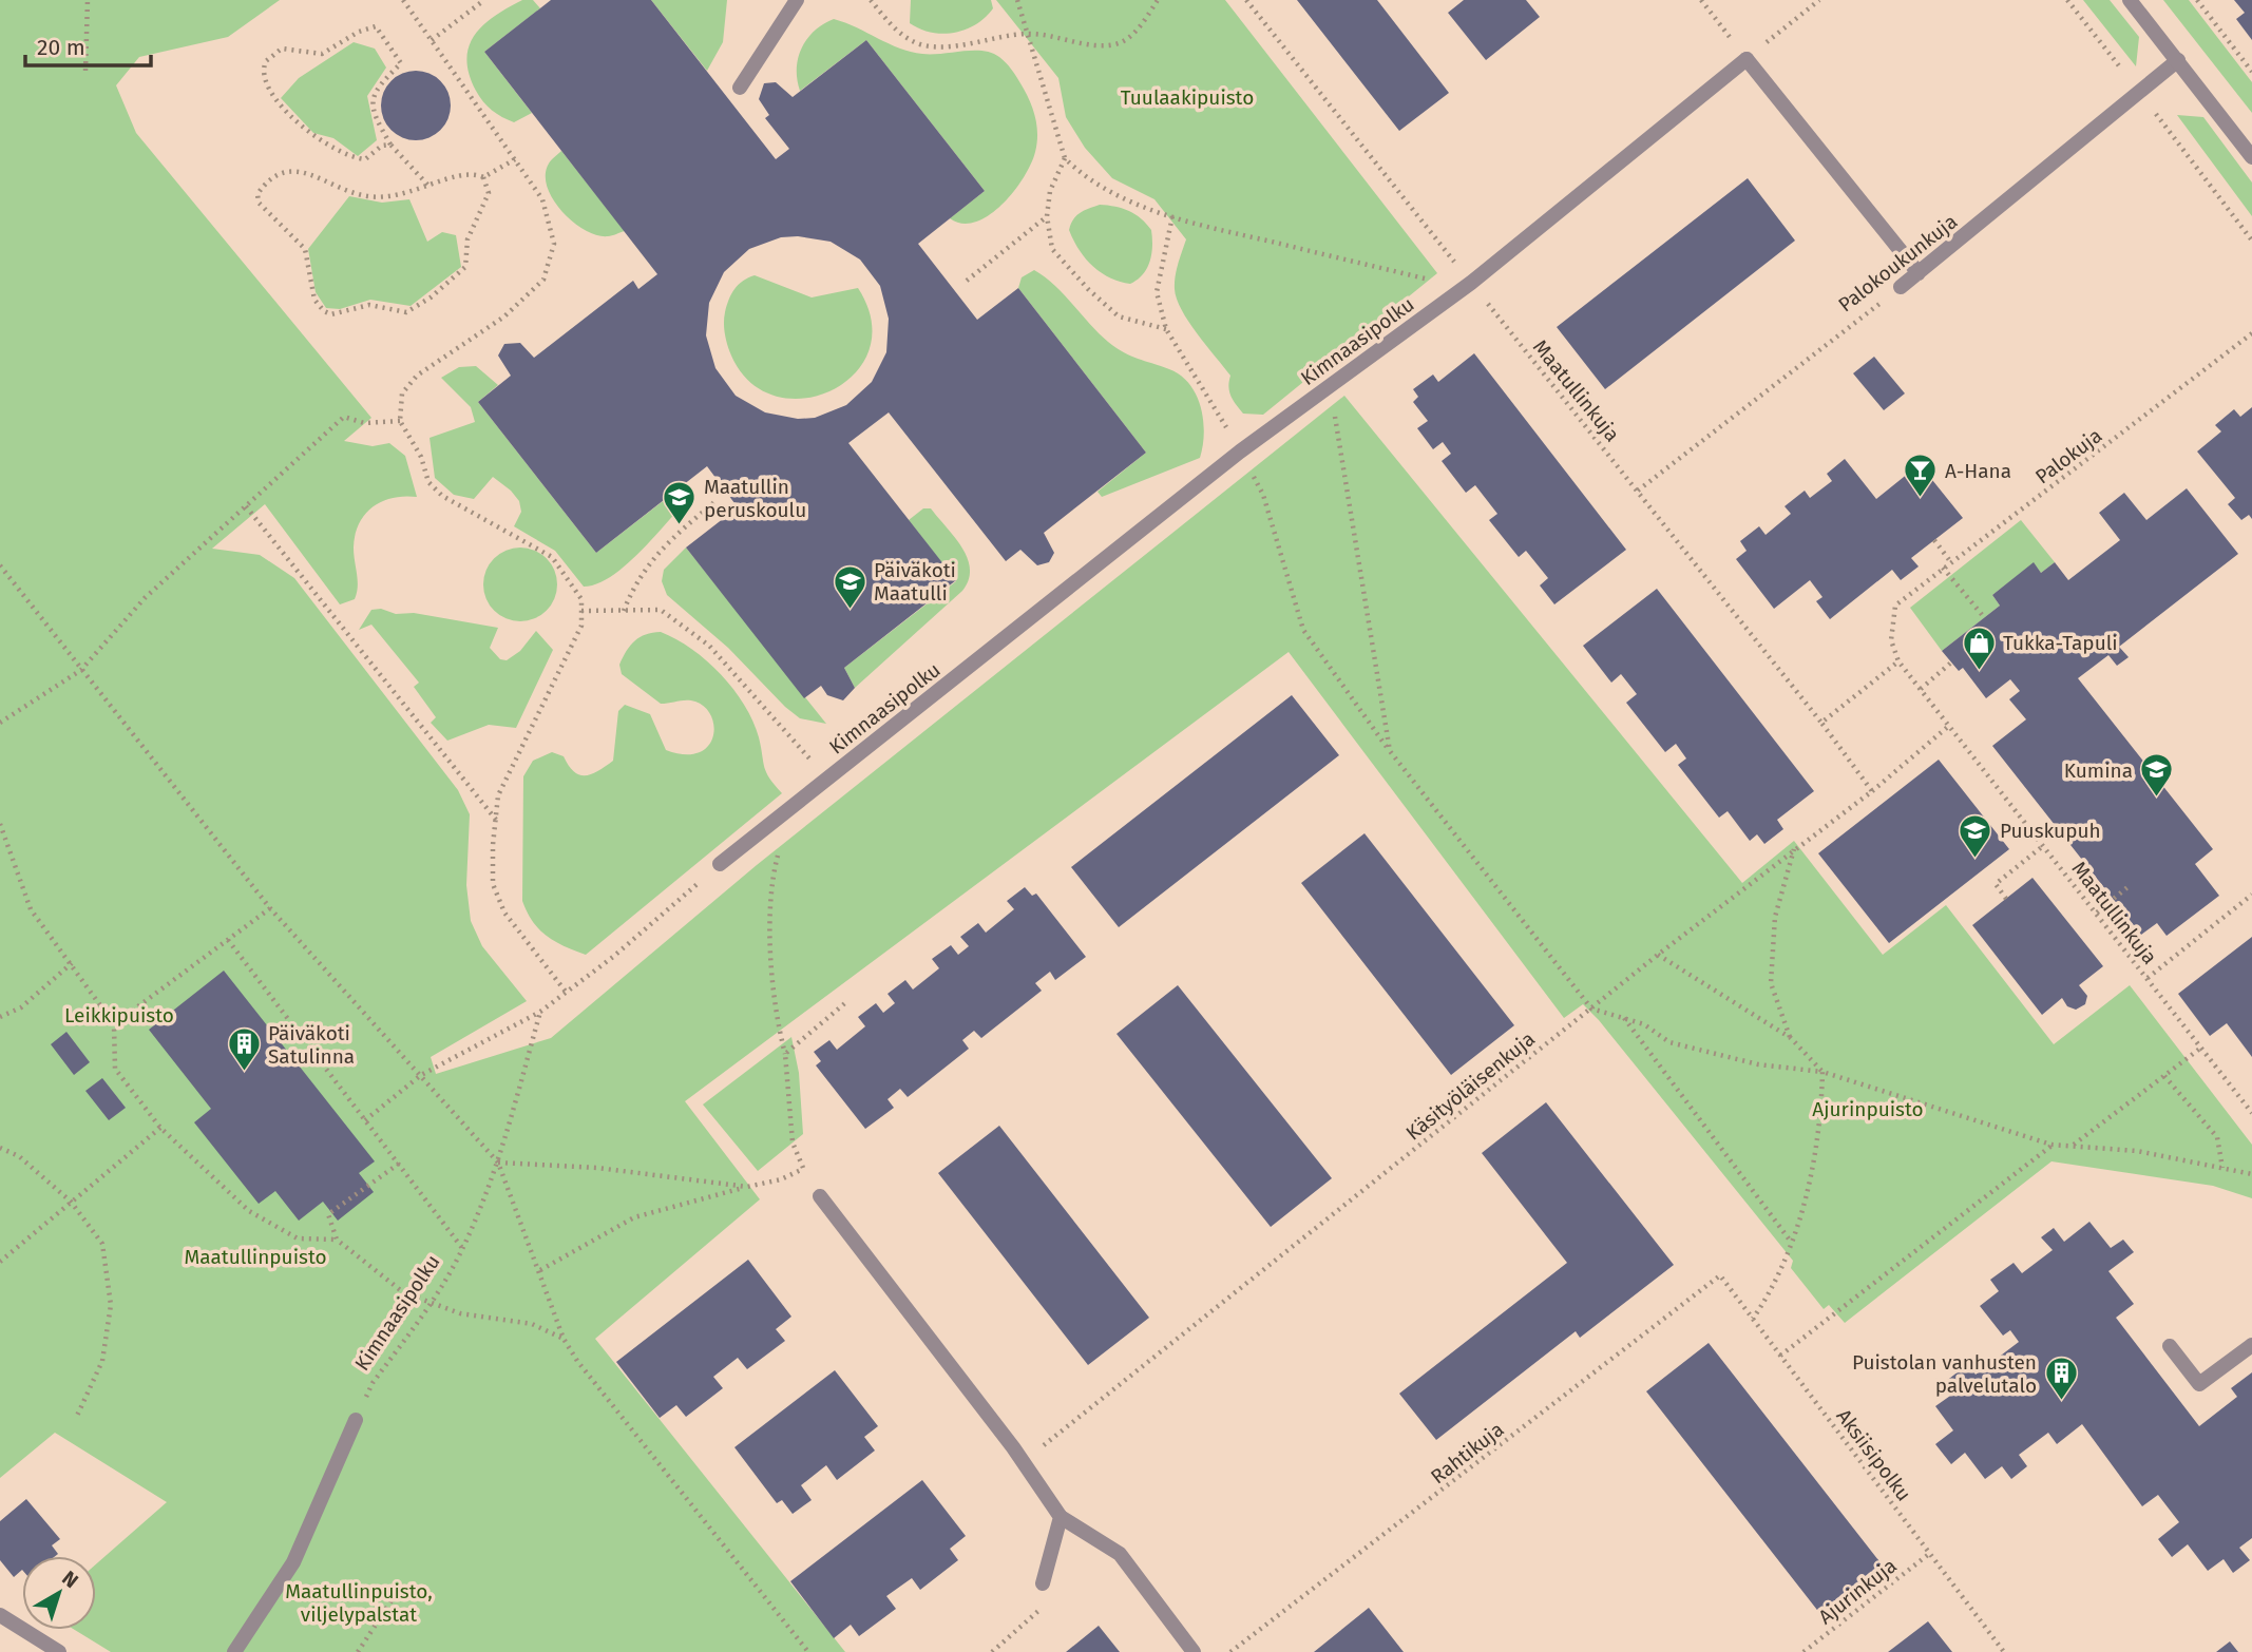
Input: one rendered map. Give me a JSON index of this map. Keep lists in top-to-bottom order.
{
  "streets": {
    "street": ["Palokoukunkuja", "Kimnaasipolku"],
    "path": [
      "Maatullinkuja",
      "Palokuja",
      "Käsityöläisenkuja",
      "Rahtikuja",
      "Aksiisipolku",
      "Ajurinkuja"
    ]
  },
  "crossings": [
    ["Palokoukunkuja", "Maatullinkuja"],
    ["Kimnaasipolku", "Maatullinkuja"],
    ["Maatullinkuja", "Palokuja"],
    ["Maatullinkuja", "Käsityöläisenkuja"],
    ["Rahtikuja", "Aksiisipolku"],
    ["Aksiisipolku", "Ajurinkuja"]
  ],
  "parks": [
    "Tuulaakipuisto",
    "Leikkipuisto",
    "Ajurinpuisto",
    "Maatullinpuisto",
    "Maatullinpuisto, viljelypalstat"
  ],
  "places": {
    "bar": ["A-Hana"],
    "school or university": [
      "Maatullin peruskoulu",
      "Päiväkoti Maatulli",
      "Kumina",
      "Puuskupuh"
    ],
    "shop": ["Tukka-Tapuli"],
    "building": ["Päiväkoti Satulinna", "Puistolan vanhusten palvelutalo"]
  },
  "scale_bar": "20 m",
  "north": "top right"
}
